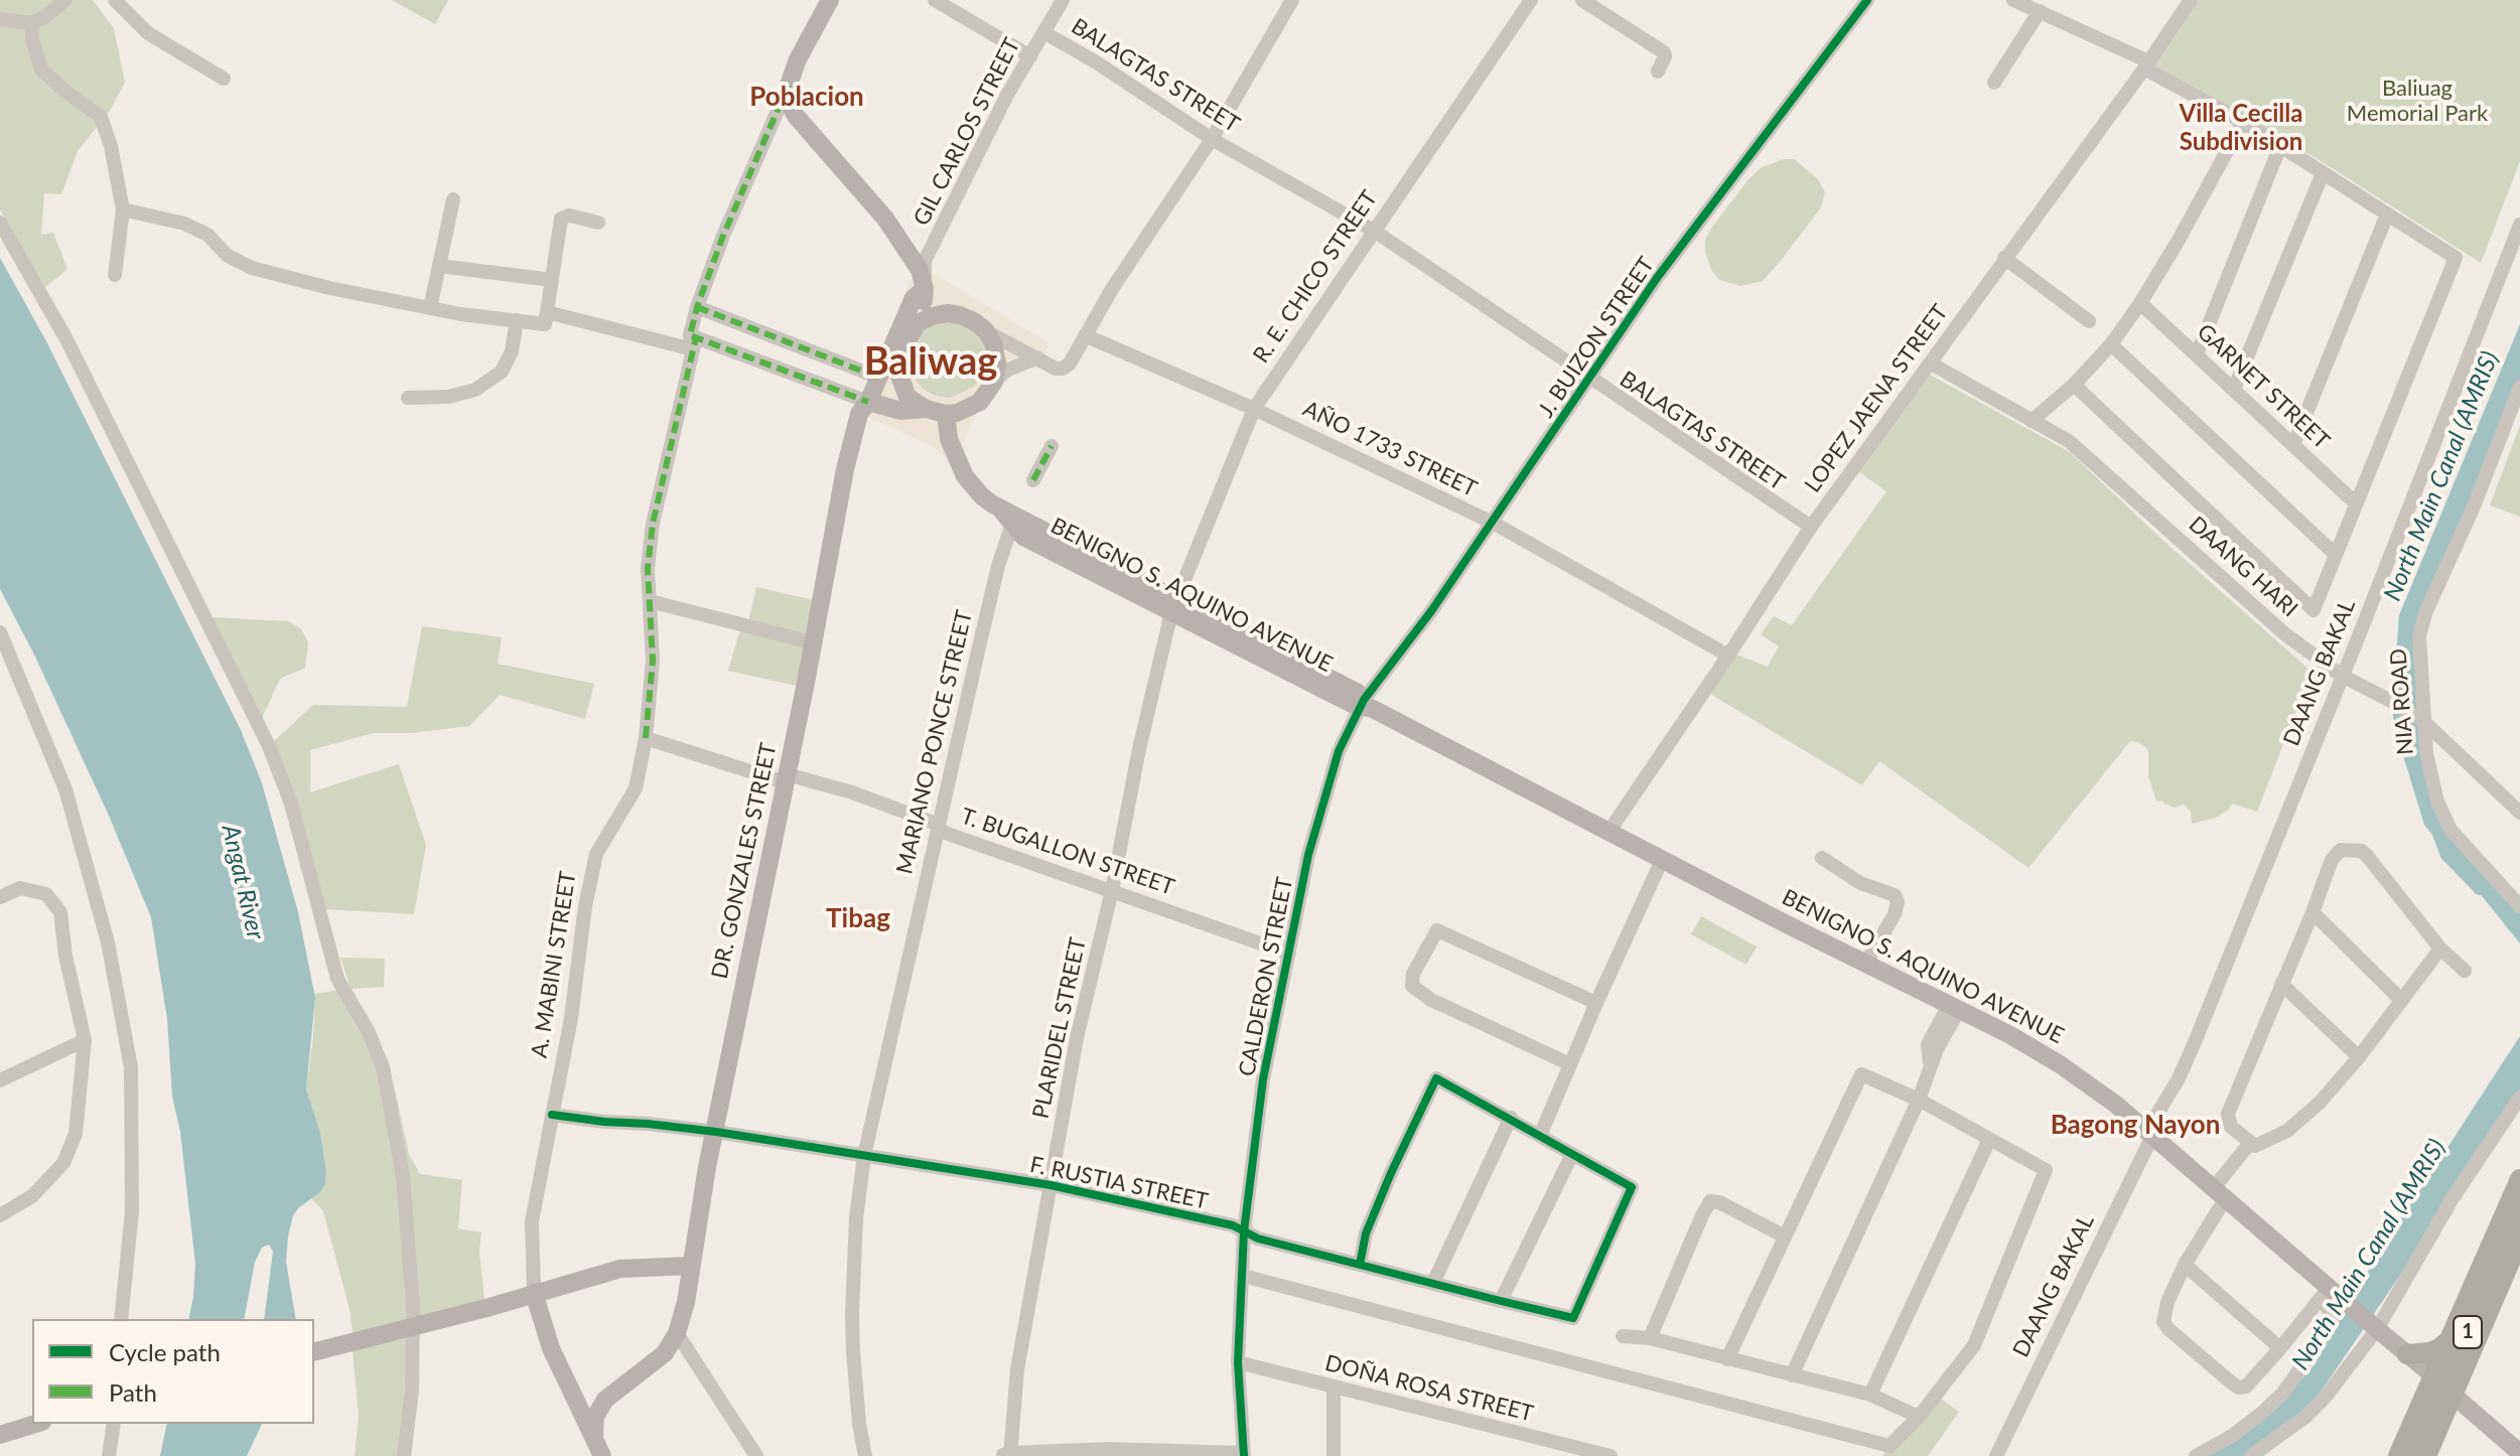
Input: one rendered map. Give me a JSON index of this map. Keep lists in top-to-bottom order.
{
  "streets": {
    "highway": ["1"],
    "main road": ["BENIGNO S. AQUINO AVENUE", "DR. GONZALES STREET", "A. MABINI STREET"],
    "street": [
      "BALAGTAS STREET",
      "GIL CARLOS STREET",
      "R. E. CHICO STREET",
      "J. BUIZON STREET",
      "GARNET STREET",
      "LOPEZ JAENA STREET",
      "AÑO 1733 STREET",
      "DAANG HARI",
      "DAANG BAKAL",
      "NIA ROAD",
      "MARIANO PONCE STREET",
      "T. BUGALLON STREET",
      "CALDERON STREET",
      "PLARIDEL STREET",
      "F. RUSTIA STREET",
      "DOÑA ROSA STREET"
    ]
  },
  "crossings": [
    ["BALAGTAS STREET", "GIL CARLOS STREET"],
    ["BALAGTAS STREET", "R. E. CHICO STREET"],
    ["BALAGTAS STREET", "J. BUIZON STREET"],
    ["BALAGTAS STREET", "LOPEZ JAENA STREET"],
    ["GIL CARLOS STREET", "DR. GONZALES STREET"],
    ["R. E. CHICO STREET", "AÑO 1733 STREET"],
    ["R. E. CHICO STREET", "BENIGNO S. AQUINO AVENUE"],
    ["R. E. CHICO STREET", "PLARIDEL STREET"],
    ["J. BUIZON STREET", "AÑO 1733 STREET"],
    ["J. BUIZON STREET", "BENIGNO S. AQUINO AVENUE"],
    ["J. BUIZON STREET", "CALDERON STREET"],
    ["LOPEZ JAENA STREET", "AÑO 1733 STREET"],
    ["LOPEZ JAENA STREET", "DAANG HARI"],
    ["LOPEZ JAENA STREET", "BENIGNO S. AQUINO AVENUE"],
    ["DAANG HARI", "DAANG BAKAL"],
    ["DAANG HARI", "NIA ROAD"],
    ["BENIGNO S. AQUINO AVENUE", "DAANG BAKAL"],
    ["BENIGNO S. AQUINO AVENUE", "MARIANO PONCE STREET"],
    ["BENIGNO S. AQUINO AVENUE", "CALDERON STREET"],
    ["BENIGNO S. AQUINO AVENUE", "PLARIDEL STREET"],
    ["BENIGNO S. AQUINO AVENUE", "1"],
    ["MARIANO PONCE STREET", "T. BUGALLON STREET"],
    ["MARIANO PONCE STREET", "F. RUSTIA STREET"],
    ["T. BUGALLON STREET", "DR. GONZALES STREET"],
    ["T. BUGALLON STREET", "A. MABINI STREET"],
    ["T. BUGALLON STREET", "CALDERON STREET"],
    ["T. BUGALLON STREET", "PLARIDEL STREET"],
    ["DR. GONZALES STREET", "A. MABINI STREET"],
    ["DR. GONZALES STREET", "F. RUSTIA STREET"],
    ["A. MABINI STREET", "F. RUSTIA STREET"],
    ["CALDERON STREET", "F. RUSTIA STREET"],
    ["CALDERON STREET", "DOÑA ROSA STREET"],
    ["PLARIDEL STREET", "F. RUSTIA STREET"]
  ],
  "districts": [
    "Poblacion",
    "Villa Cecilla Subdivision",
    "Baliwag",
    "Tibag",
    "Bagong Nayon"
  ],
  "water": ["North Main Canal (AMRIS)", "Angat River"],
  "parks": ["Baliuag Memorial Park"],
  "legend": ["Cycle path", "Path"]
}
